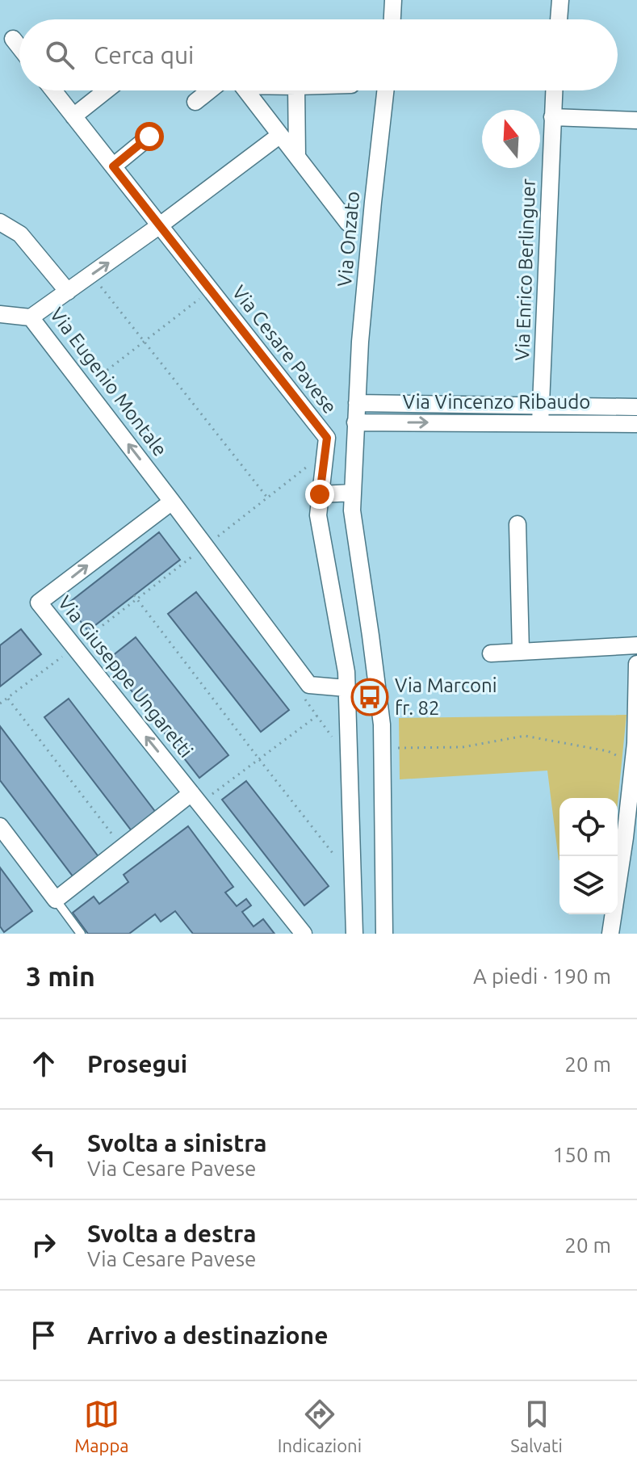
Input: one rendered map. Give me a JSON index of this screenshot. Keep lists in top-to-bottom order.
{
  "streets": {
    "street": [
      "Via Onzato",
      "Via Enrico Berlinguer",
      "Via Cesare Pavese",
      "Via Eugenio Montale",
      "Via Vincenzo Ribaudo",
      "Via Giuseppe Ungaretti"
    ]
  },
  "crossings": [
    ["Via Onzato", "Via Vincenzo Ribaudo"],
    ["Via Enrico Berlinguer", "Via Vincenzo Ribaudo"],
    ["Via Cesare Pavese", "Via Eugenio Montale"],
    ["Via Eugenio Montale", "Via Giuseppe Ungaretti"]
  ],
  "places": {
    "bus stop": ["Via Marconi fr. 82"]
  },
  "north": "top",
  "page": {
    "search": "Cerca qui",
    "heading": ["3 min", "A piedi · 190 m"],
    "list": [
      ["Prosegui", "20 m"],
      ["Svolta a sinistra", "Via Cesare Pavese", "150 m"],
      ["Svolta a destra", "Via Cesare Pavese", "20 m"],
      "Arrivo a destinazione"
    ],
    "nav": ["Mappa", "Indicazioni", "Salvati"]
  }
}
